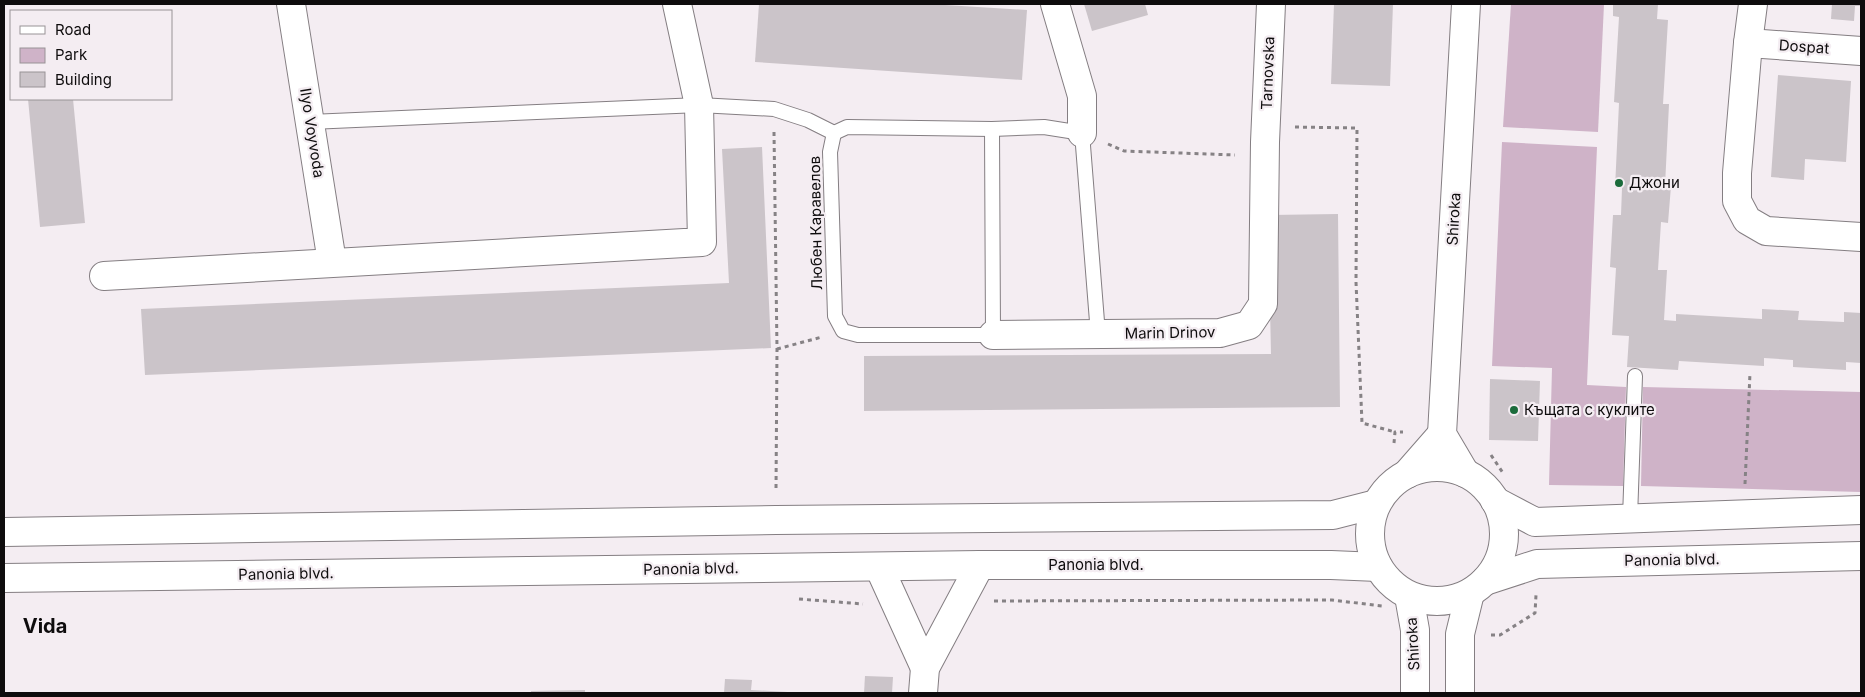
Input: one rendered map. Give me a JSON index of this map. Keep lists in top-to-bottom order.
{
  "streets": {
    "main road": [
      "Dospat",
      "Tarnovska",
      "Ilyo Voyvoda",
      "Shiroka",
      "Marin Drinov",
      "Panonia blvd."
    ],
    "lane": ["Любен Каравелов"]
  },
  "crossings": [
    ["Tarnovska", "Marin Drinov"],
    ["Shiroka", "Panonia blvd."]
  ],
  "districts": ["Vida"],
  "places": ["Джони", "Къщата с куклите"],
  "legend": ["Road", "Park", "Building"]
}
